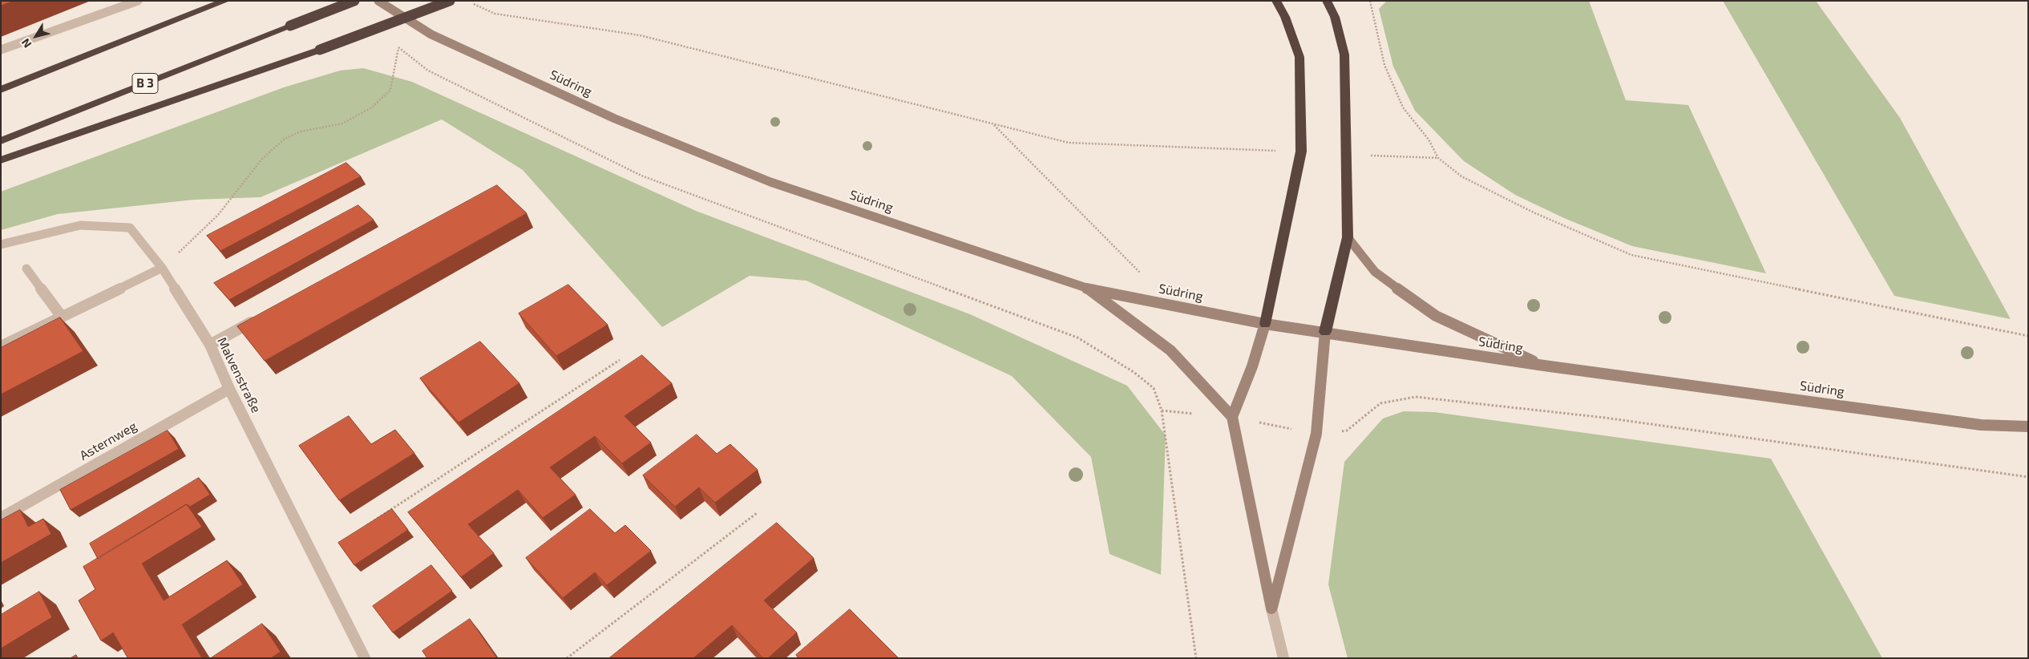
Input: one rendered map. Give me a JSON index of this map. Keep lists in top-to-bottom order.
{
  "streets": {
    "highway": ["B 3"],
    "street": ["Südring", "Malvenstraße", "Asternweg"]
  },
  "crossings": [
    ["Malvenstraße", "Asternweg"]
  ],
  "north": "bottom left"
}
